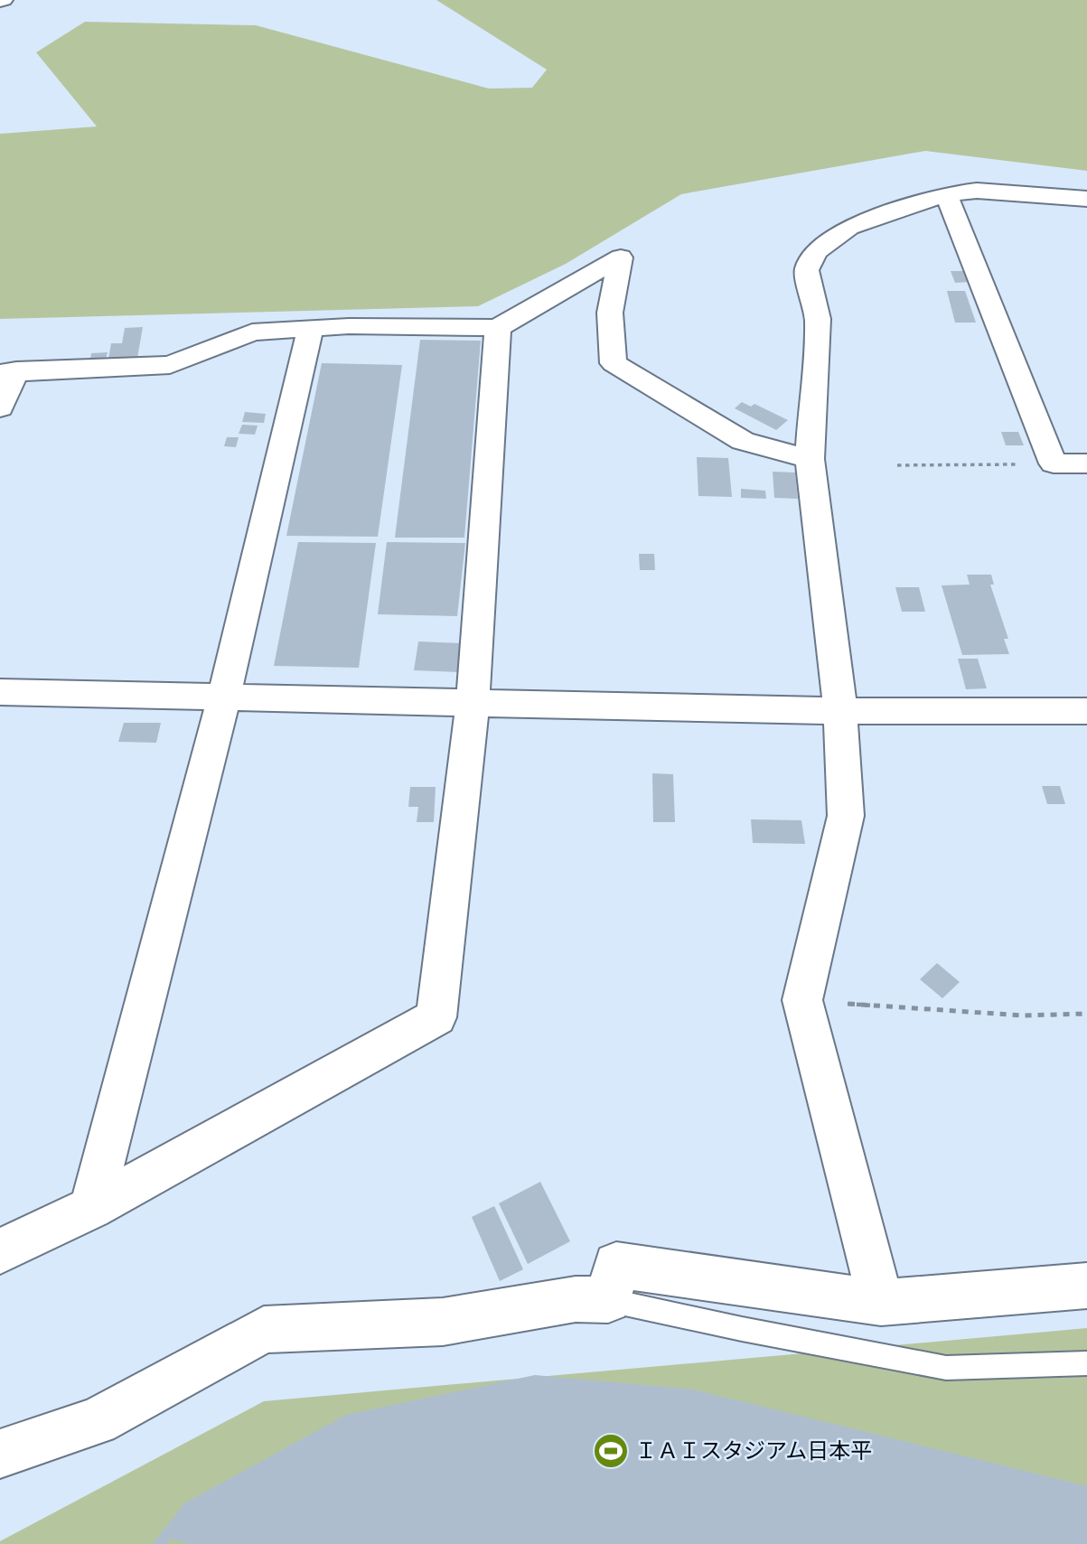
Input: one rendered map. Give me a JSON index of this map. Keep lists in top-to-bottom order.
{
  "places": {
    "sports": ["ＩＡＩスタジアム日本平"]
  }
}
